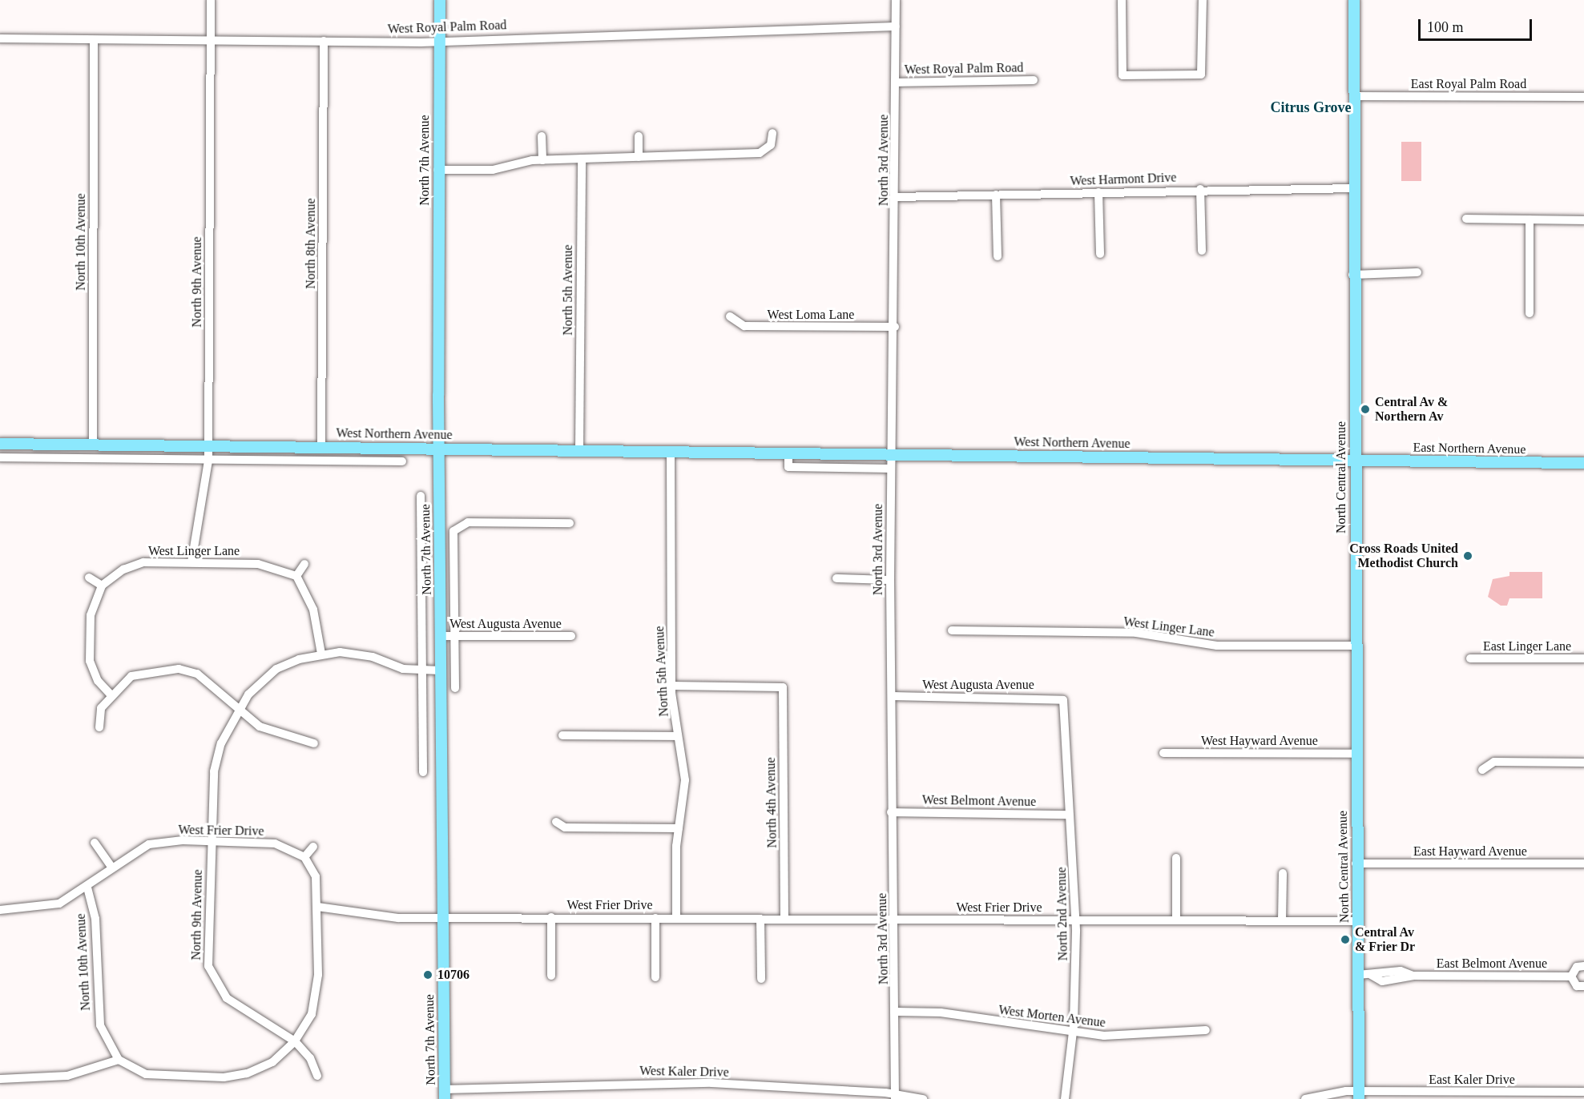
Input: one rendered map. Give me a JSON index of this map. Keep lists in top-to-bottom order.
{
  "streets": {
    "main road": [
      "North 7th Avenue",
      "West Northern Avenue",
      "East Northern Avenue",
      "North Central Avenue"
    ],
    "street": [
      "West Royal Palm Road",
      "East Royal Palm Road",
      "North 3rd Avenue",
      "West Harmont Drive",
      "North 10th Avenue",
      "North 8th Avenue",
      "North 9th Avenue",
      "North 5th Avenue",
      "West Loma Lane",
      "West Linger Lane",
      "West Augusta Avenue",
      "East Linger Lane",
      "West Hayward Avenue",
      "West Belmont Avenue",
      "North 4th Avenue",
      "West Frier Drive",
      "East Hayward Avenue",
      "North 2nd Avenue",
      "East Belmont Avenue",
      "West Morten Avenue",
      "West Kaler Drive",
      "East Kaler Drive"
    ]
  },
  "crossings": [
    ["West Royal Palm Road", "North 7th Avenue"],
    ["West Royal Palm Road", "North 3rd Avenue"],
    ["West Royal Palm Road", "North 10th Avenue"],
    ["West Royal Palm Road", "North 8th Avenue"],
    ["West Royal Palm Road", "North 9th Avenue"],
    ["East Royal Palm Road", "North Central Avenue"],
    ["North 7th Avenue", "West Northern Avenue"],
    ["North 7th Avenue", "West Augusta Avenue"],
    ["North 7th Avenue", "West Frier Drive"],
    ["North 7th Avenue", "West Kaler Drive"],
    ["North 3rd Avenue", "West Harmont Drive"],
    ["North 3rd Avenue", "West Loma Lane"],
    ["North 3rd Avenue", "West Northern Avenue"],
    ["North 3rd Avenue", "West Augusta Avenue"],
    ["North 3rd Avenue", "West Belmont Avenue"],
    ["North 3rd Avenue", "West Frier Drive"],
    ["North 3rd Avenue", "West Morten Avenue"],
    ["North 3rd Avenue", "West Kaler Drive"],
    ["West Harmont Drive", "North Central Avenue"],
    ["North 10th Avenue", "West Northern Avenue"],
    ["North 10th Avenue", "West Frier Drive"],
    ["North 8th Avenue", "West Northern Avenue"],
    ["North 9th Avenue", "West Northern Avenue"],
    ["North 9th Avenue", "West Linger Lane"],
    ["North 9th Avenue", "West Frier Drive"],
    ["North 5th Avenue", "West Northern Avenue"],
    ["North 5th Avenue", "North 4th Avenue"],
    ["North 5th Avenue", "West Frier Drive"],
    ["West Northern Avenue", "East Northern Avenue"],
    ["West Northern Avenue", "North Central Avenue"],
    ["East Northern Avenue", "North Central Avenue"],
    ["North Central Avenue", "West Linger Lane"],
    ["North Central Avenue", "West Hayward Avenue"],
    ["North Central Avenue", "West Frier Drive"],
    ["North Central Avenue", "East Hayward Avenue"],
    ["North Central Avenue", "East Belmont Avenue"],
    ["North Central Avenue", "East Kaler Drive"],
    ["West Augusta Avenue", "North 2nd Avenue"],
    ["West Belmont Avenue", "North 2nd Avenue"],
    ["North 4th Avenue", "West Frier Drive"],
    ["West Frier Drive", "North 2nd Avenue"],
    ["North 2nd Avenue", "West Morten Avenue"]
  ],
  "districts": ["Citrus Grove"],
  "places": [
    "Central Av & Northern Av",
    "Cross Roads United Methodist Church",
    "Central Av & Frier Dr",
    "10706"
  ],
  "scale_bar": "100 m"
}
